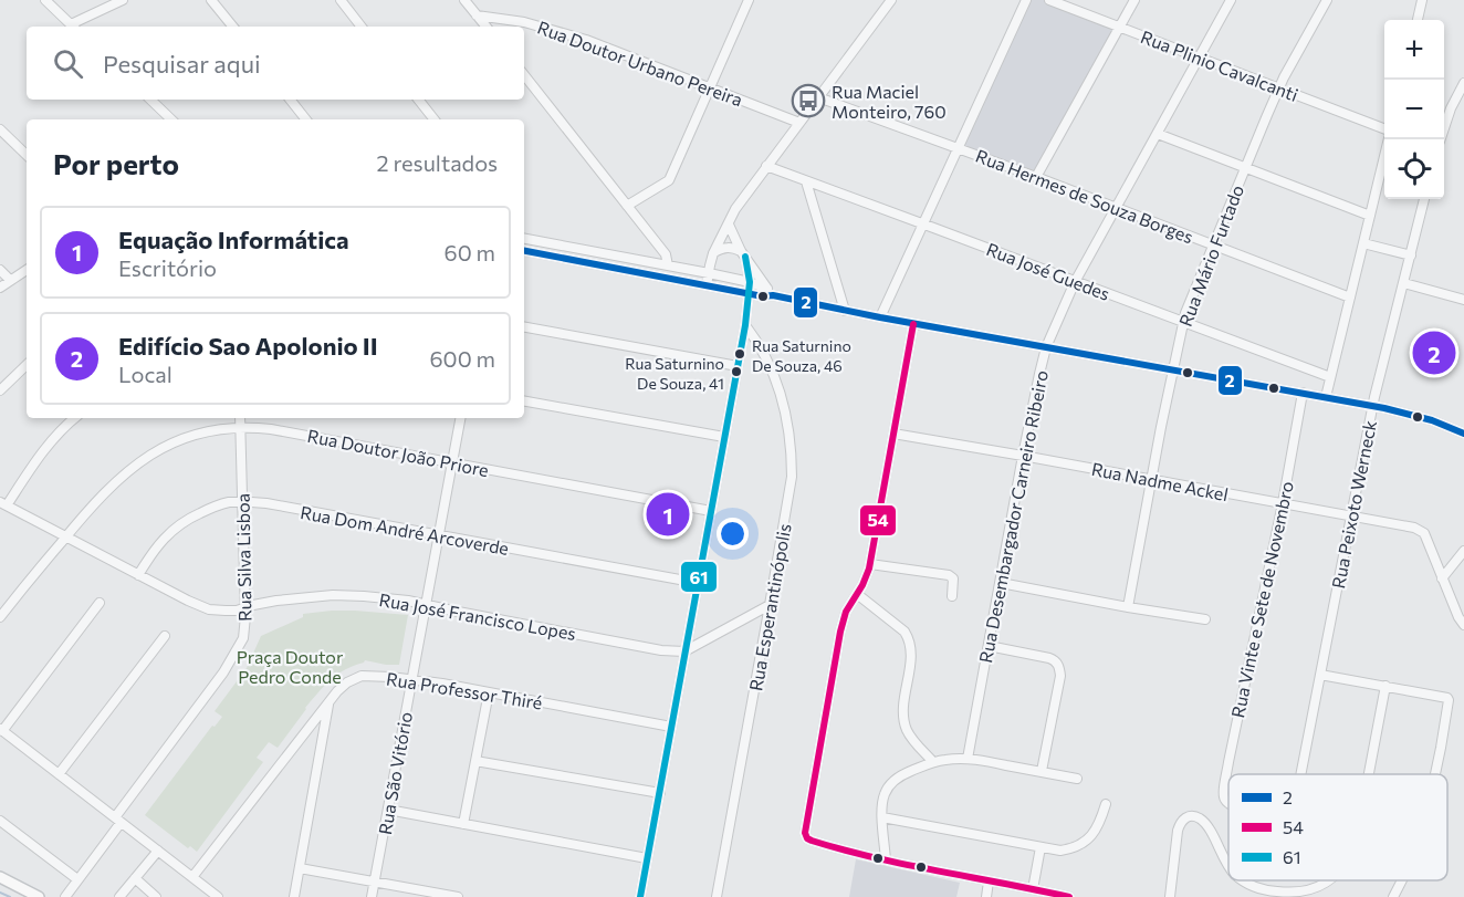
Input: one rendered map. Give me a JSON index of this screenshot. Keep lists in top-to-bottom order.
{
  "streets": {
    "street": [
      "Rua Doutor Urbano Pereira",
      "Rua Plinio Cavalcanti",
      "Rua Hermes de Souza Borges",
      "Rua Mário Furtado",
      "Rua José Guedes",
      "Rua Doutor João Priore",
      "Rua Nadme Ackel",
      "Rua Peixoto Werneck",
      "Rua Desembargador Carneiro Ribeiro",
      "Rua Dom André Arcoverde",
      "Rua Silva Lisboa",
      "Rua Vinte e Sete de Novembro",
      "Rua Esperantinópolis",
      "Rua José Francisco Lopes",
      "Rua Professor Thiré",
      "Rua São Vitório"
    ]
  },
  "crossings": [
    ["Rua Plinio Cavalcanti", "Rua Mário Furtado"],
    ["Rua Plinio Cavalcanti", "Rua Desembargador Carneiro Ribeiro"],
    ["Rua Hermes de Souza Borges", "Rua Mário Furtado"],
    ["Rua Hermes de Souza Borges", "Rua Desembargador Carneiro Ribeiro"],
    ["Rua Mário Furtado", "Rua José Guedes"],
    ["Rua Mário Furtado", "Rua Nadme Ackel"],
    ["Rua José Guedes", "Rua Desembargador Carneiro Ribeiro"],
    ["Rua Doutor João Priore", "Rua Silva Lisboa"],
    ["Rua Doutor João Priore", "Rua José Francisco Lopes"],
    ["Rua Doutor João Priore", "Rua São Vitório"],
    ["Rua Nadme Ackel", "Rua Peixoto Werneck"],
    ["Rua Nadme Ackel", "Rua Desembargador Carneiro Ribeiro"],
    ["Rua Nadme Ackel", "Rua Vinte e Sete de Novembro"],
    ["Rua Dom André Arcoverde", "Rua Silva Lisboa"],
    ["Rua Dom André Arcoverde", "Rua José Francisco Lopes"],
    ["Rua Dom André Arcoverde", "Rua São Vitório"],
    ["Rua Silva Lisboa", "Rua José Francisco Lopes"],
    ["Rua José Francisco Lopes", "Rua São Vitório"],
    ["Rua Professor Thiré", "Rua São Vitório"]
  ],
  "parks": ["Praça Doutor Pedro Conde"],
  "places": {
    "bus stop": ["Rua Maciel Monteiro, 760"],
    "other": ["Rua Saturnino De Souza, 46", "Rua Saturnino De Souza, 41"]
  },
  "lines": ["transit line 2", "transit line 61", "transit line 54"],
  "legend": ["2", "54", "61"],
  "page": {
    "map_buttons": ["+", "−"],
    "search": "Pesquisar aqui",
    "heading": ["Por perto", "2 resultados"],
    "list": [
      {
        "mark": "1",
        "name": "Equação Informática",
        "note": "Escritório",
        "value": "60 m"
      },
      {
        "mark": "2",
        "name": "Edifício Sao Apolonio II",
        "note": "Local",
        "value": "600 m"
      }
    ],
    "pins": ["2", "1"]
  }
}
